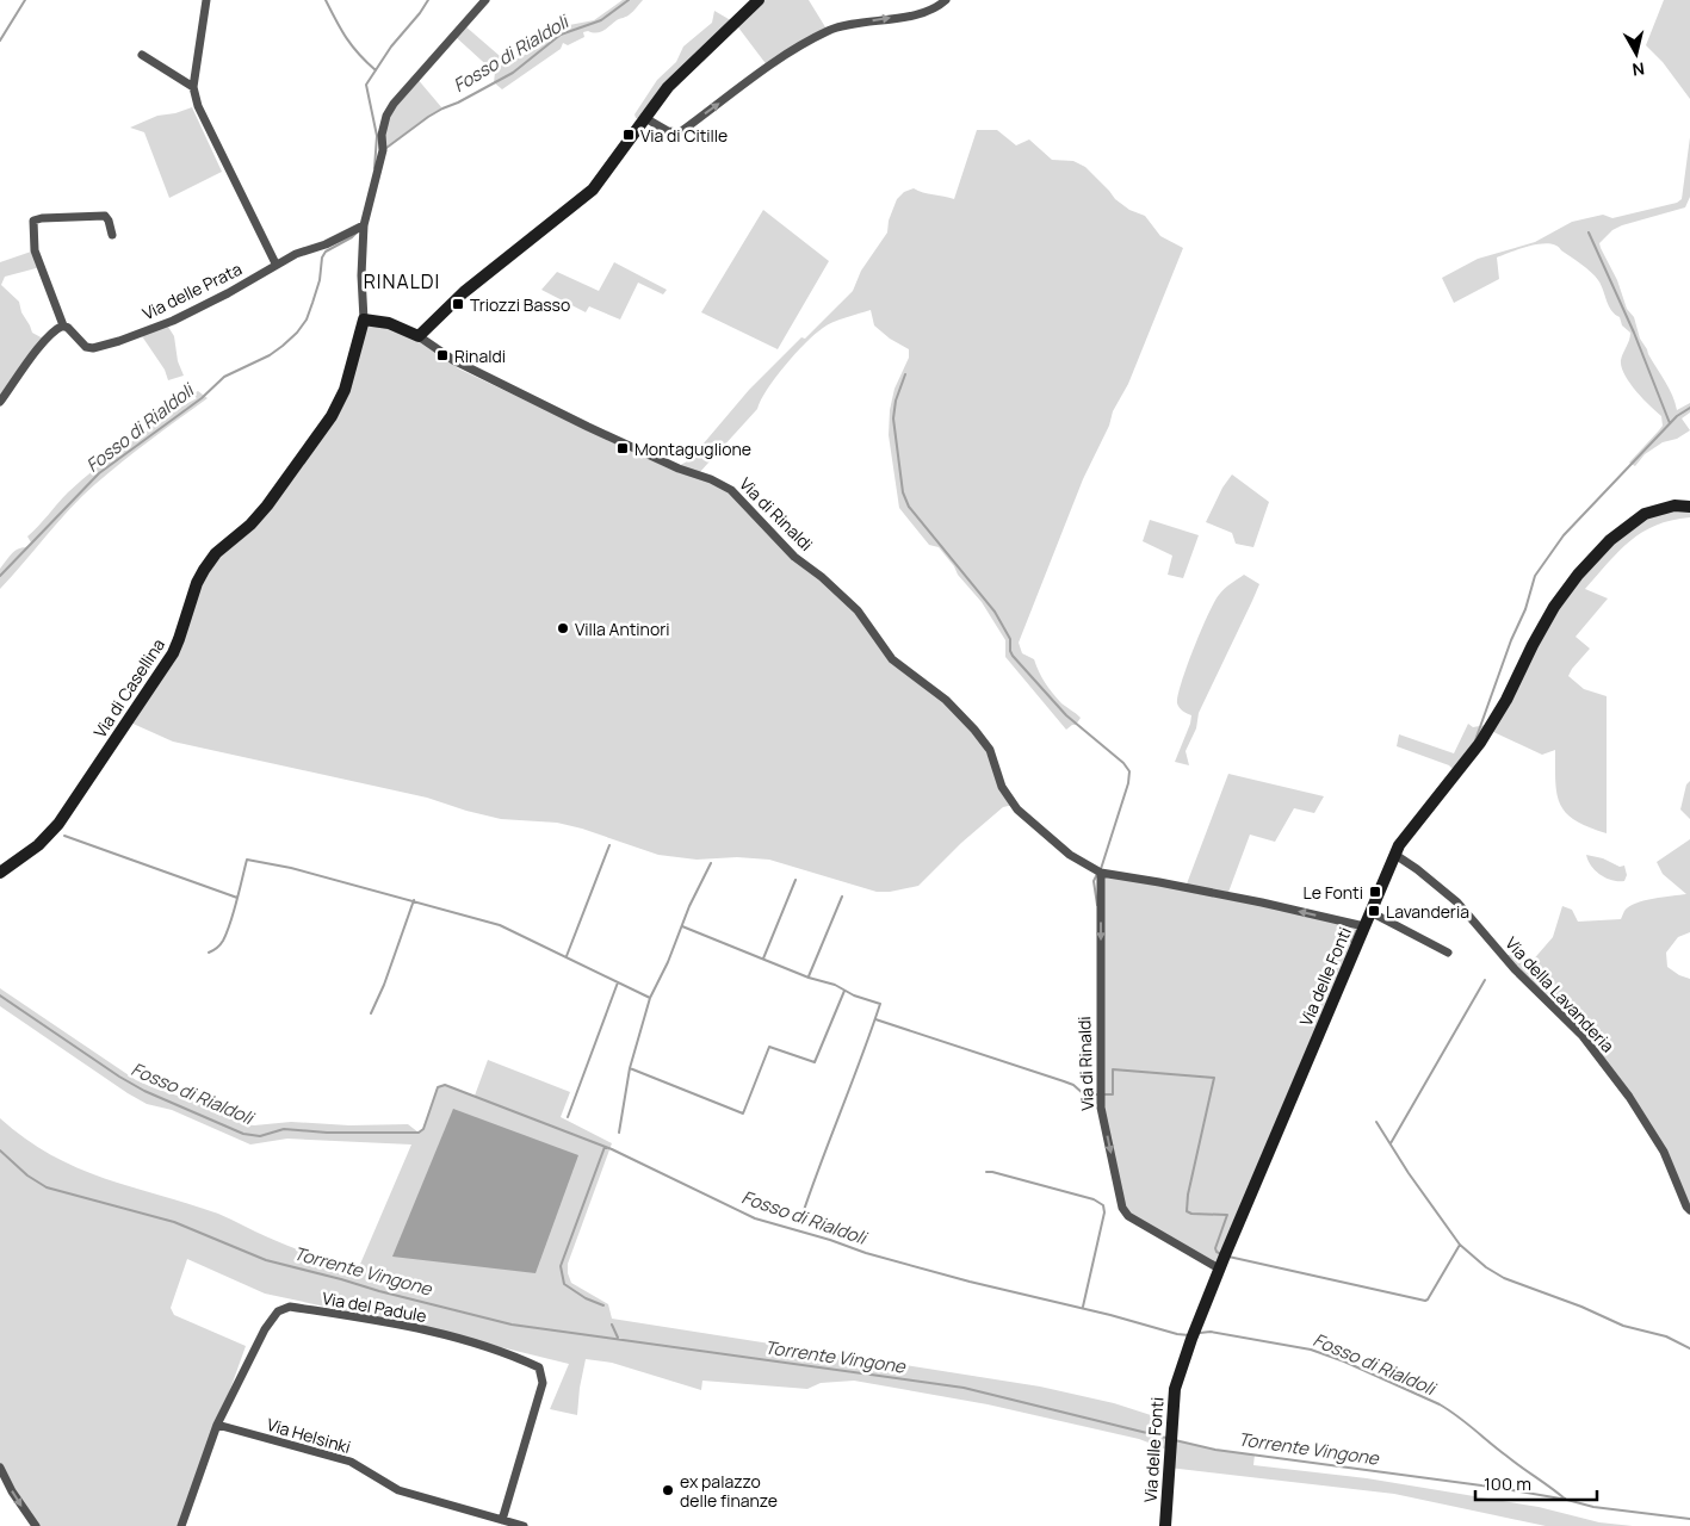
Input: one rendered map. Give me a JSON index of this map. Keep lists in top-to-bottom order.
{
  "streets": {
    "street": [
      "Via delle Prata",
      "Via di Rinaldi",
      "Via di Casellina",
      "Via delle Fonti",
      "Via della Lavanderia",
      "Via del Padule",
      "Via Helsinki"
    ]
  },
  "crossings": [
    ["Via di Rinaldi", "Via di Casellina"],
    ["Via di Rinaldi", "Via delle Fonti"],
    ["Via delle Fonti", "Via della Lavanderia"],
    ["Via del Padule", "Via Helsinki"]
  ],
  "districts": ["RINALDI"],
  "water": ["Fosso di Rialdoli", "Torrente Vingone"],
  "places": {
    "transit": [
      "Via di Citille",
      "Triozzi Basso",
      "Rinaldi",
      "Montaguglione",
      "Le Fonti",
      "Lavanderia"
    ],
    "other": ["Villa Antinori", "ex palazzo delle finanze"]
  },
  "scale_bar": "100 m",
  "north": "bottom"
}
